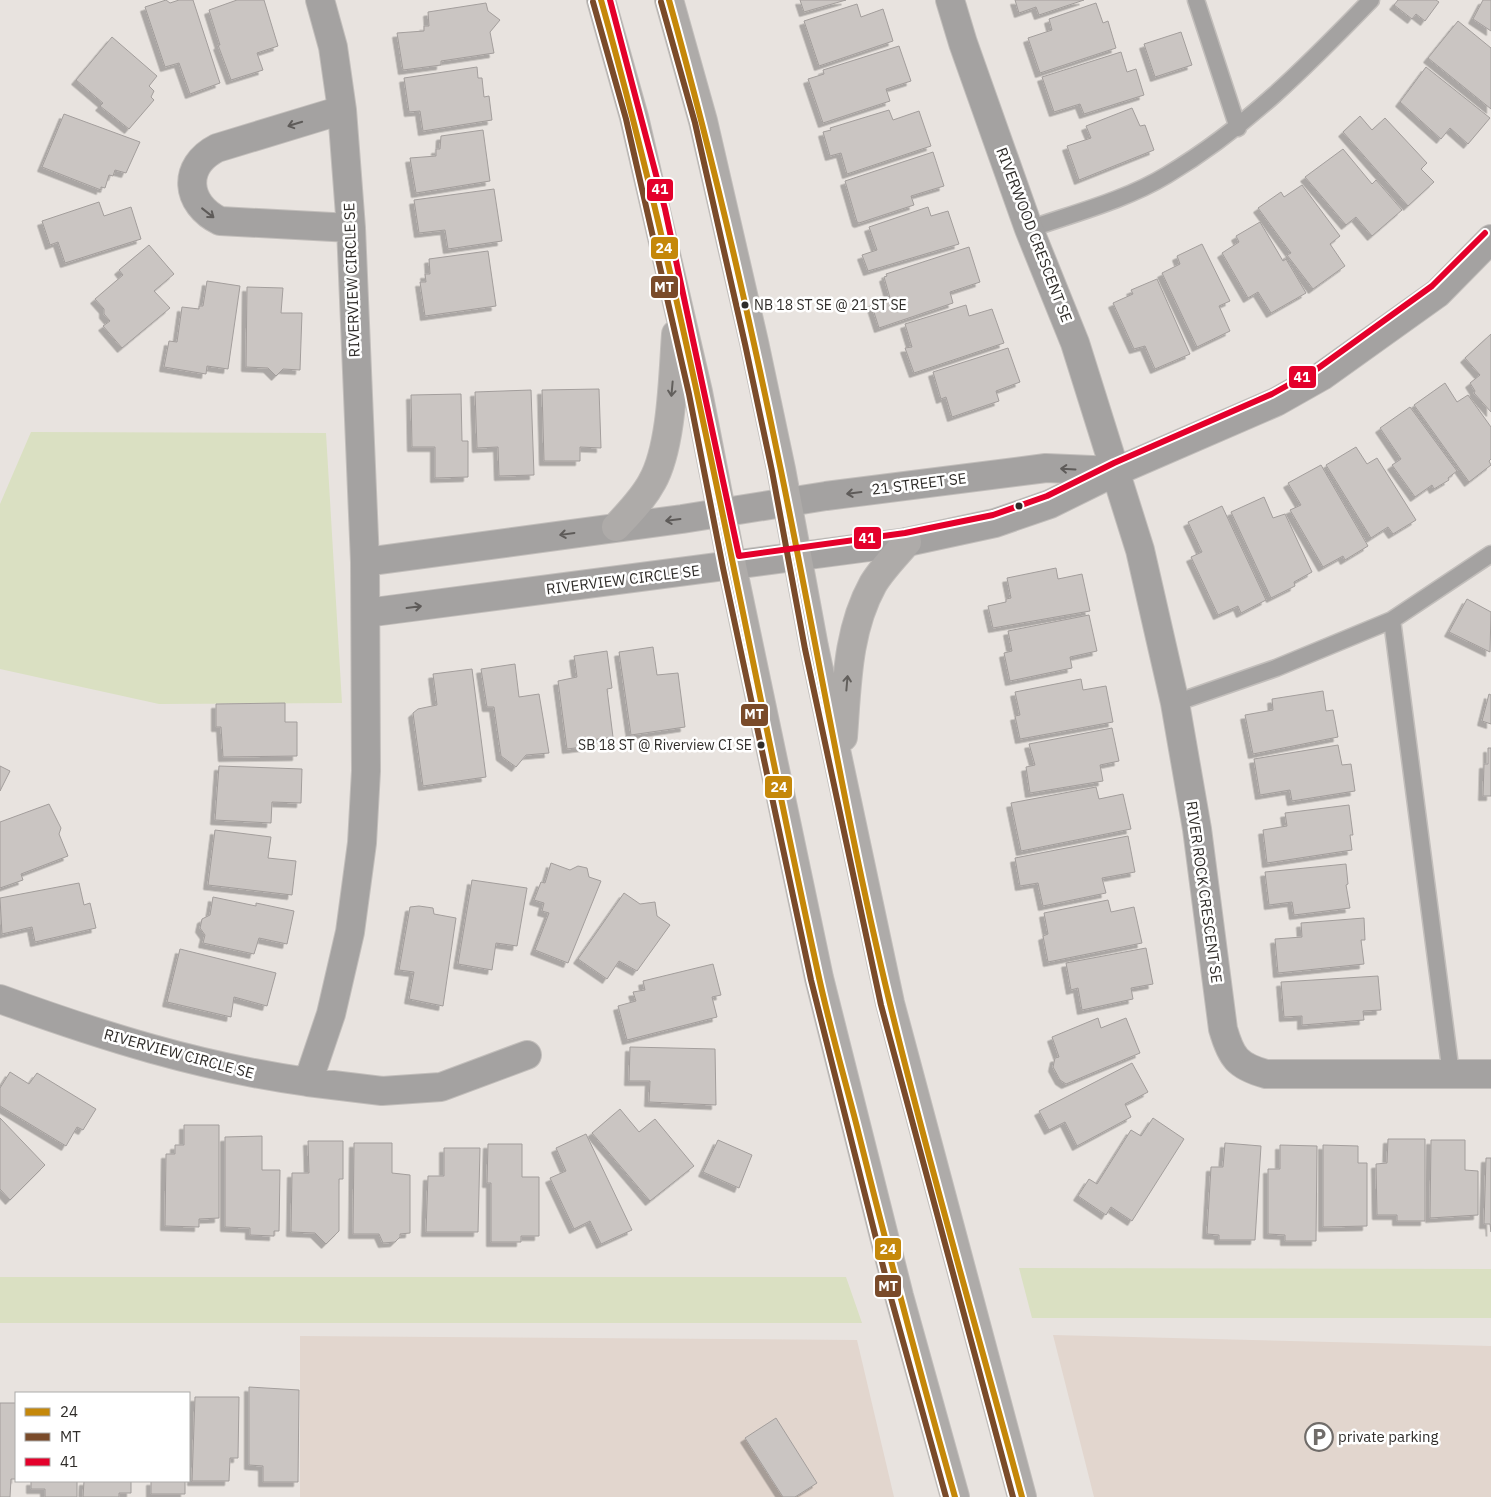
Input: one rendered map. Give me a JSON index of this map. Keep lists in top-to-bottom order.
{
  "streets": {
    "street": [
      "RIVERWOOD CRESCENT SE",
      "RIVERVIEW CIRCLE SE",
      "21 STREET SE",
      "RIVER ROCK CRESCENT SE"
    ]
  },
  "crossings": [
    ["RIVERWOOD CRESCENT SE", "21 STREET SE"],
    ["RIVERWOOD CRESCENT SE", "RIVER ROCK CRESCENT SE"],
    ["RIVERVIEW CIRCLE SE", "21 STREET SE"],
    ["21 STREET SE", "RIVER ROCK CRESCENT SE"]
  ],
  "places": {
    "other": ["NB 18 ST SE @ 21 ST SE", "SB 18 ST @ Riverview CI SE"],
    "parking": ["private parking"]
  },
  "lines": ["transit line 24", "transit line 41", "transit line MT"],
  "legend": ["24", "MT", "41"]
}
